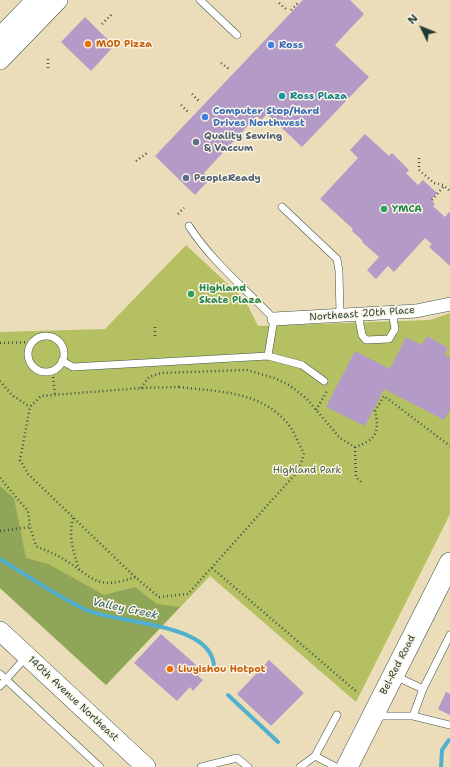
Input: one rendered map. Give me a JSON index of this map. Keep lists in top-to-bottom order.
{
  "streets": {
    "main road": ["Bel-Red Road", "140th Avenue Northeast"],
    "street": ["Northeast 20th Place"]
  },
  "water": ["Valley Creek"],
  "parks": ["Highland Park"],
  "places": [
    "MOD Pizza",
    "Ross",
    "Ross Plaza",
    "Computer Stop/Hard Drives Northwest",
    "Quality Sewing & Vaccum",
    "PeopleReady",
    "YMCA",
    "Highland Skate Plaza",
    "Liuyishou Hotpot"
  ],
  "north": "top left"
}
